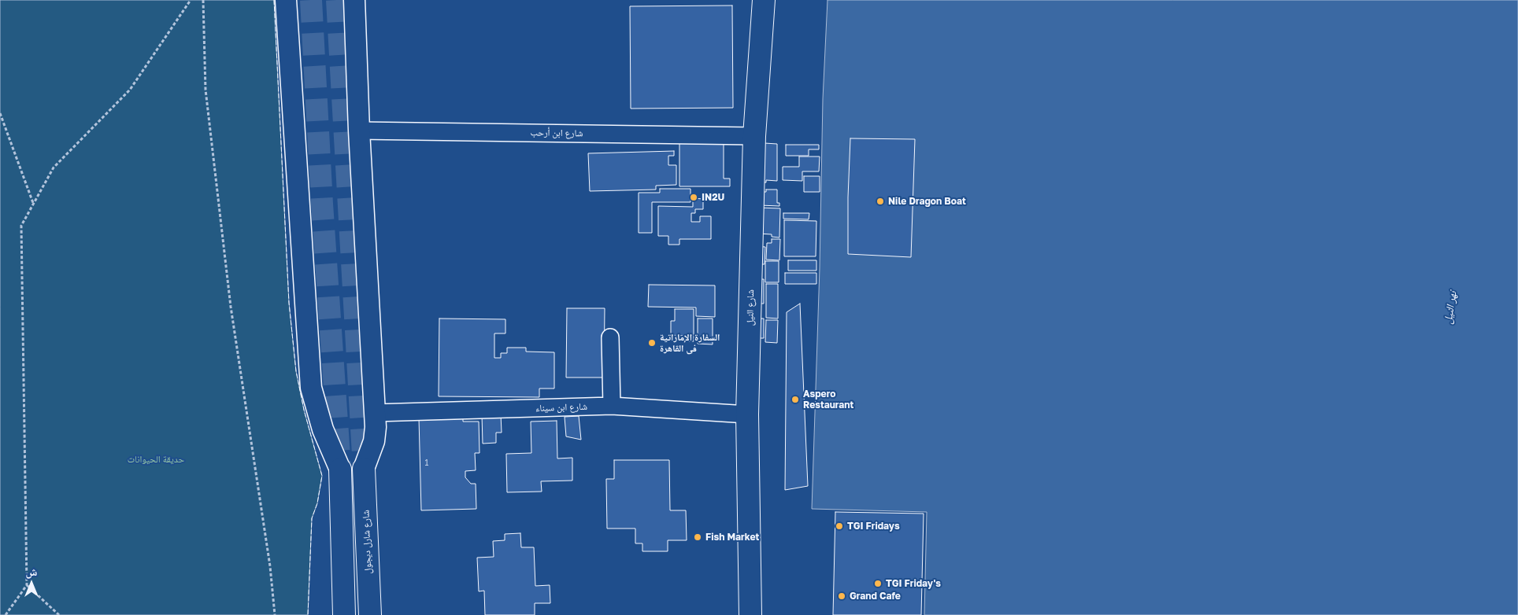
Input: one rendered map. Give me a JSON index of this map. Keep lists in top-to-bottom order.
{
  "streets": {
    "main road": ["شارع النيل", "شارع شارل ديجول"],
    "street": ["شارع ابن أرحب", "شارع ابن سيناء"]
  },
  "crossings": [
    ["شارع ابن أرحب", "شارع النيل"],
    ["شارع النيل", "شارع ابن سيناء"]
  ],
  "water": ["نهر النيل"],
  "parks": ["حديقة الحيوانات"],
  "places": [
    "IN2U",
    "Nile Dragon Boat",
    "السفارة الإماراتية فى القاهرة",
    "Aspero Restaurant",
    "TGI Fridays",
    "Fish Market",
    "TGI Friday's",
    "Grand Cafe"
  ],
  "house_numbers": ["1"],
  "north": "top"
}
